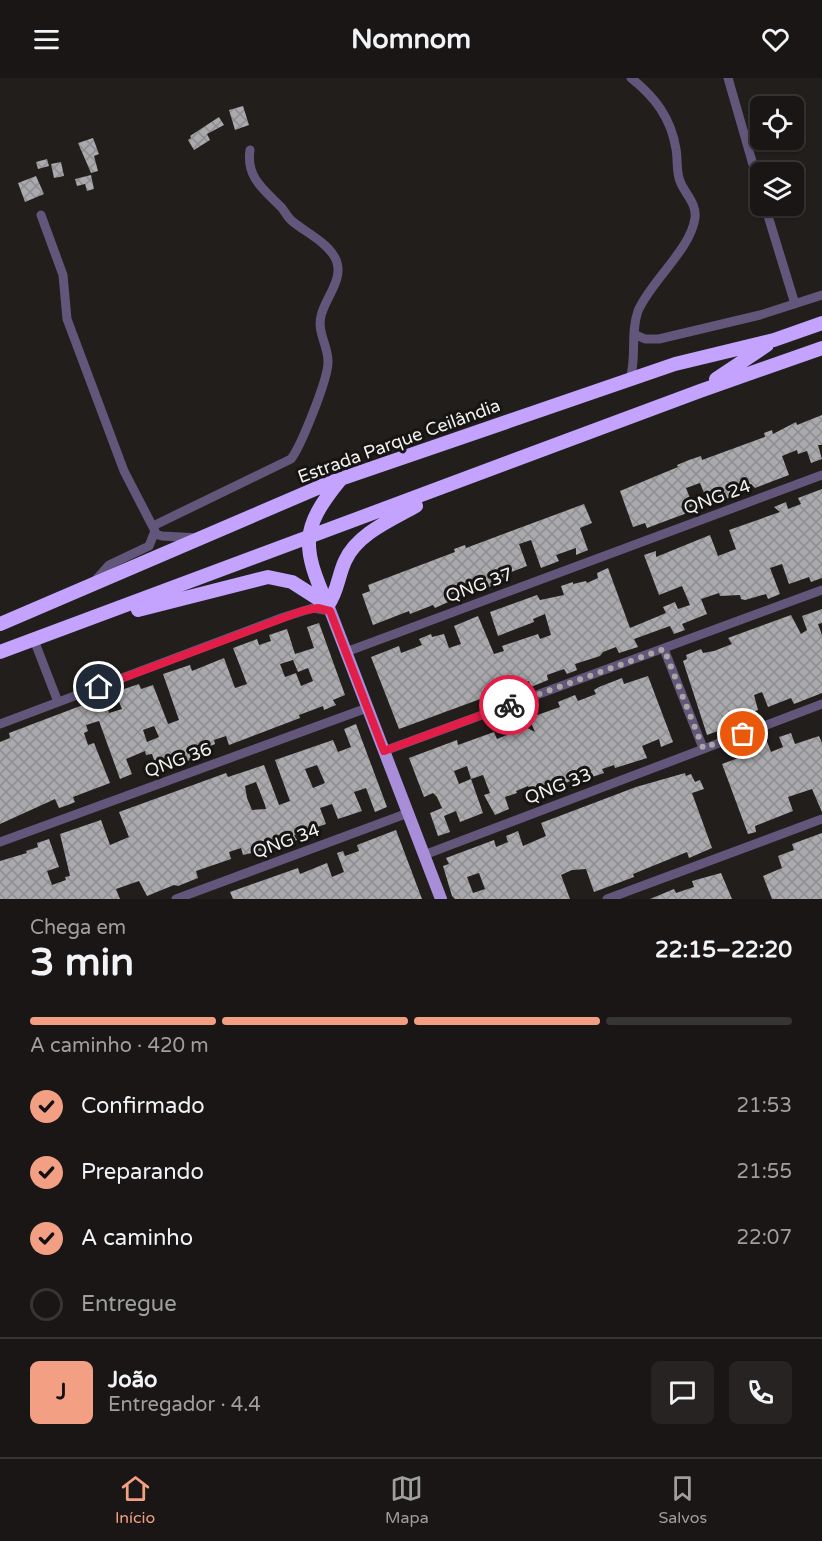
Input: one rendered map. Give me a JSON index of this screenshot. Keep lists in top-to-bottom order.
{
  "streets": {
    "highway": ["Estrada Parque Ceilândia"],
    "street": [
      "QNG 24",
      "QNG 37",
      "QNG 36",
      "QNG 33",
      "QNG 34"
    ]
  },
  "crossings": [
    ["QNG 24", "QNG 37"]
  ],
  "page": {
    "header": "Nomnom",
    "heading": ["3 min", "Chega em", "22:15–22:20"],
    "panel": ["João", "Entregador · 4.4"],
    "bar": "A caminho · 420 m",
    "list": [
      ["Confirmado", "21:53"],
      ["Preparando", "21:55"],
      ["A caminho", "22:07"],
      "Entregue"
    ],
    "round": "J",
    "tabs": ["Início", "Mapa", "Salvos"]
  }
}
